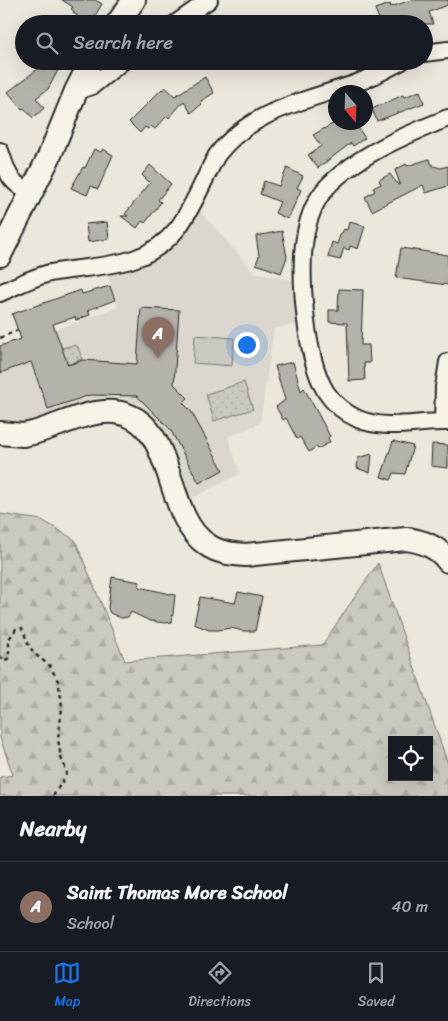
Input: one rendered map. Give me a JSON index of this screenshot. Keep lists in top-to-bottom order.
{
  "north": "bottom",
  "page": {
    "search": "Search here",
    "pins": "A",
    "heading": "Nearby",
    "list": [
      {
        "mark": "A",
        "name": "Saint Thomas More School",
        "note": "School",
        "value": "40 m"
      }
    ],
    "nav": ["Map", "Directions", "Saved"]
  }
}
